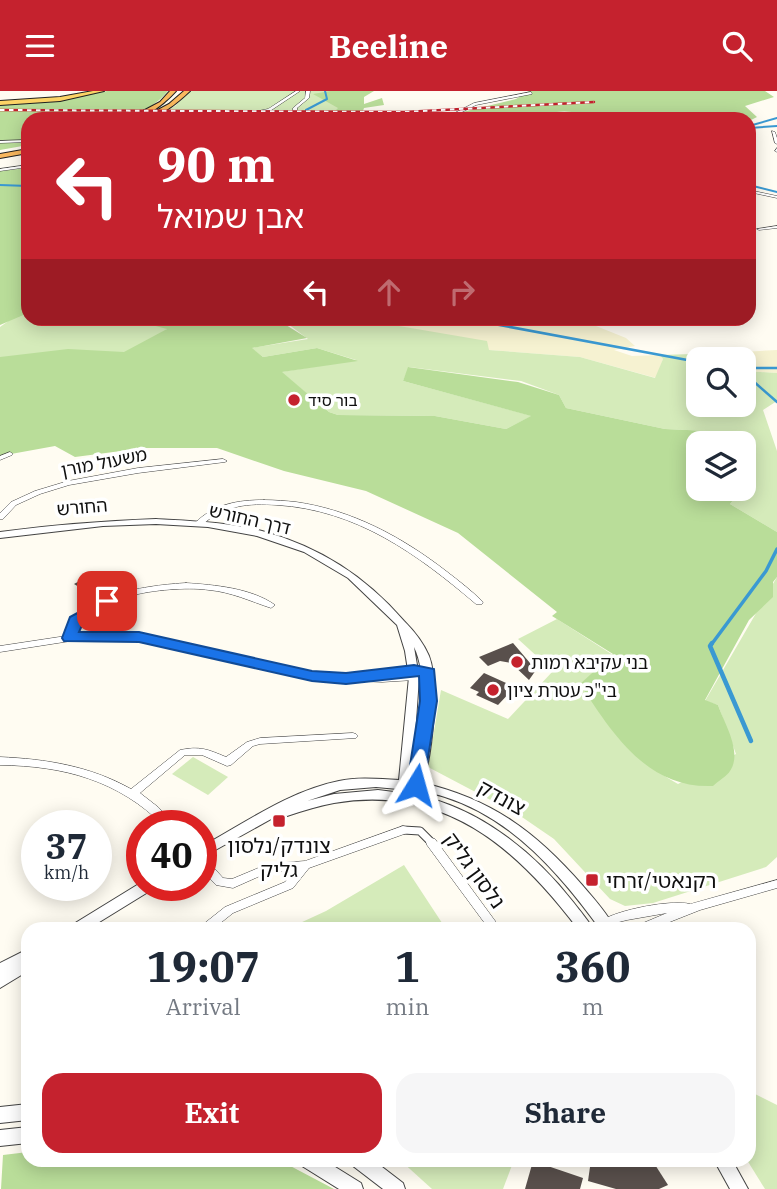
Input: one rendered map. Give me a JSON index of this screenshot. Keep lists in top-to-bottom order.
{
  "streets": {
    "street": [
      "משעול מורן",
      "החורש",
      "דרך החורש",
      "צונדק",
      "נלסון גליק"
    ]
  },
  "crossings": [
    ["החורש", "דרך החורש"]
  ],
  "places": {
    "other": ["בור סיד", "בני עקיבא רמות", "בי\"כ עטרת ציון"],
    "transit": ["צונדק/נלסון גליק", "רקנאטי/זרחי"]
  },
  "page": {
    "header": "Beeline",
    "turn": ["90 m", "אבן שמואל"],
    "speed": "37 km/h",
    "limit": "40",
    "eta": [
      "19:07",
      "Arrival",
      "1",
      "min",
      "360",
      "m"
    ],
    "buttons": ["Exit", "Share"]
  }
}
